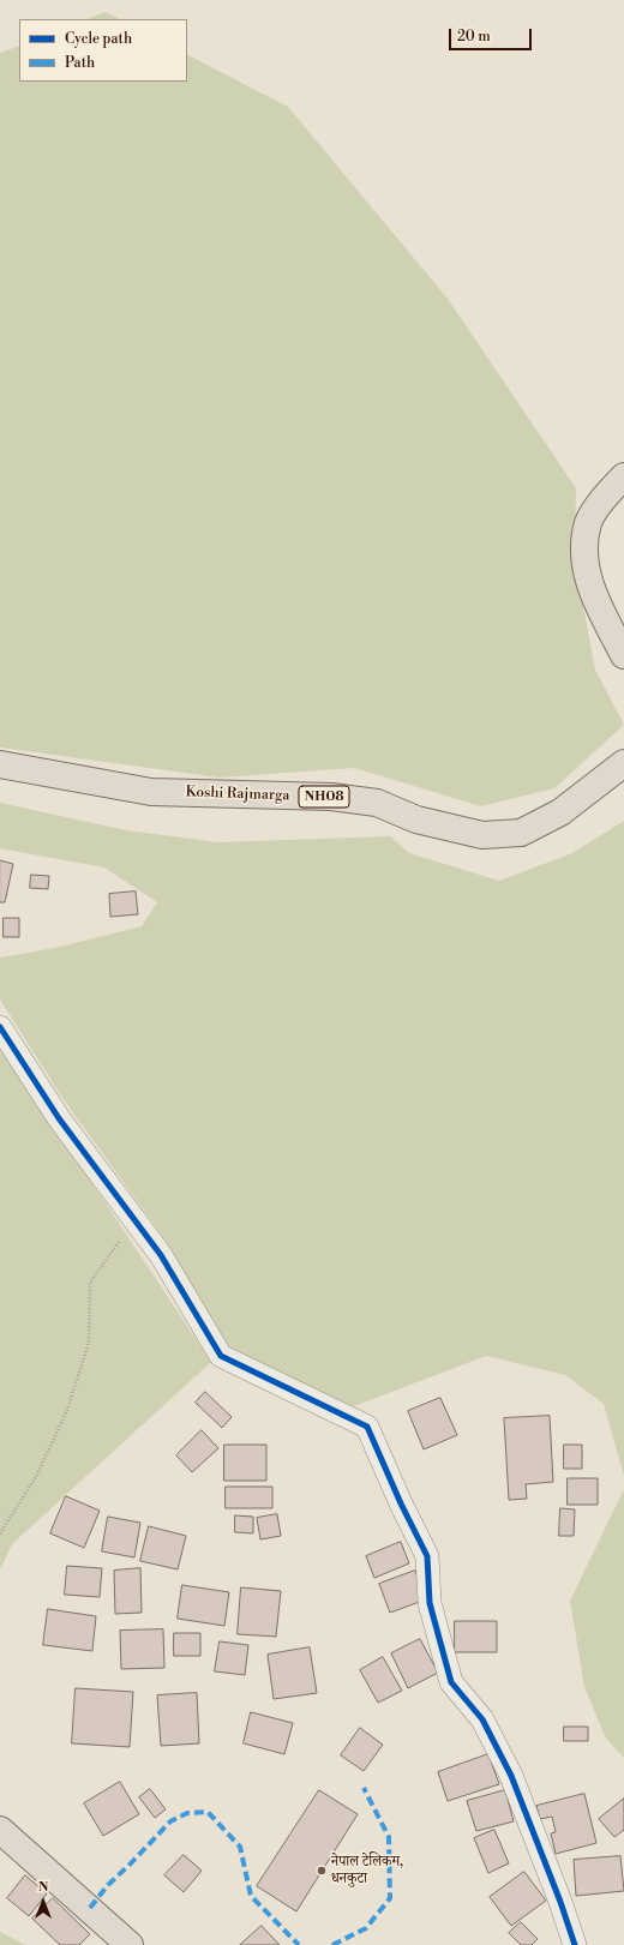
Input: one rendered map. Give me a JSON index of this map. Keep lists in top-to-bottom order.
{
  "streets": {
    "main road": ["Koshi Rajmarga", "NH08"]
  },
  "places": ["नेपाल टेलिकम, धनकुटा"],
  "legend": ["Cycle path", "Path"],
  "scale_bar": "20 m",
  "north": "top"
}
